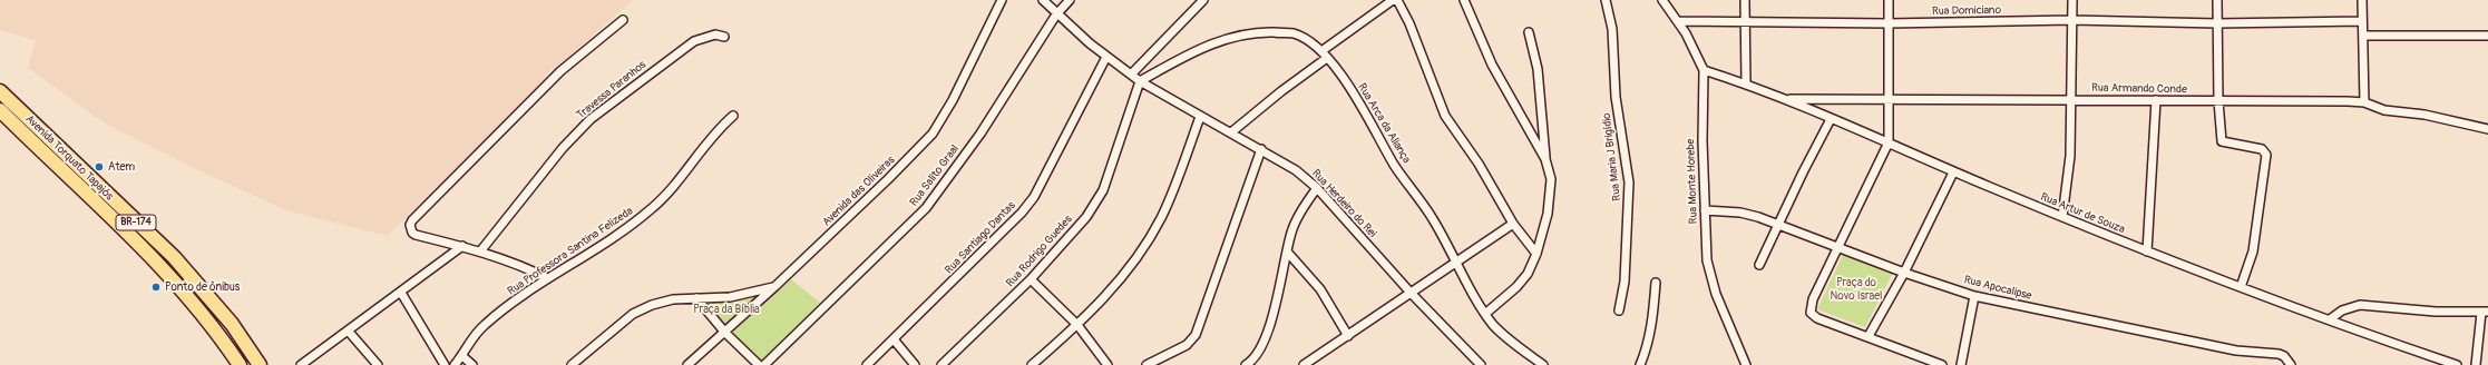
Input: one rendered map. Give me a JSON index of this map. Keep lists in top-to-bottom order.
{
  "streets": {
    "highway": ["Avenida Torquato Tapajós", "BR-174"],
    "street": [
      "Rua Domiciano",
      "Rua Armando Conde",
      "Travessa Paranhos",
      "Rua Arca da Aliança",
      "Rua Maria J Brigídio",
      "Rua Salito Graal",
      "Rua Monte Horebe",
      "Avenida das Oliveiras",
      "Rua Herdeiro do Rei",
      "Rua Artur de Souza",
      "Rua Santiago Dantas",
      "Rua Professora Santina Felizeda",
      "Rua Rodrigo Guedes",
      "Rua Apocalipse"
    ]
  },
  "crossings": [
    ["Rua Domiciano", "Rua Monte Horebe"],
    ["Rua Armando Conde", "Rua Artur de Souza"],
    ["Rua Arca da Aliança", "Rua Herdeiro do Rei"],
    ["Rua Arca da Aliança", "Rua Rodrigo Guedes"],
    ["Rua Salito Graal", "Rua Herdeiro do Rei"],
    ["Rua Monte Horebe", "Rua Artur de Souza"],
    ["Rua Monte Horebe", "Rua Apocalipse"],
    ["Rua Herdeiro do Rei", "Rua Santiago Dantas"],
    ["Rua Herdeiro do Rei", "Rua Rodrigo Guedes"]
  ],
  "parks": ["Praça do Novo Israel", "Praça da Bíblia"],
  "places": ["Atem", "Ponto de ônibus"]
}
